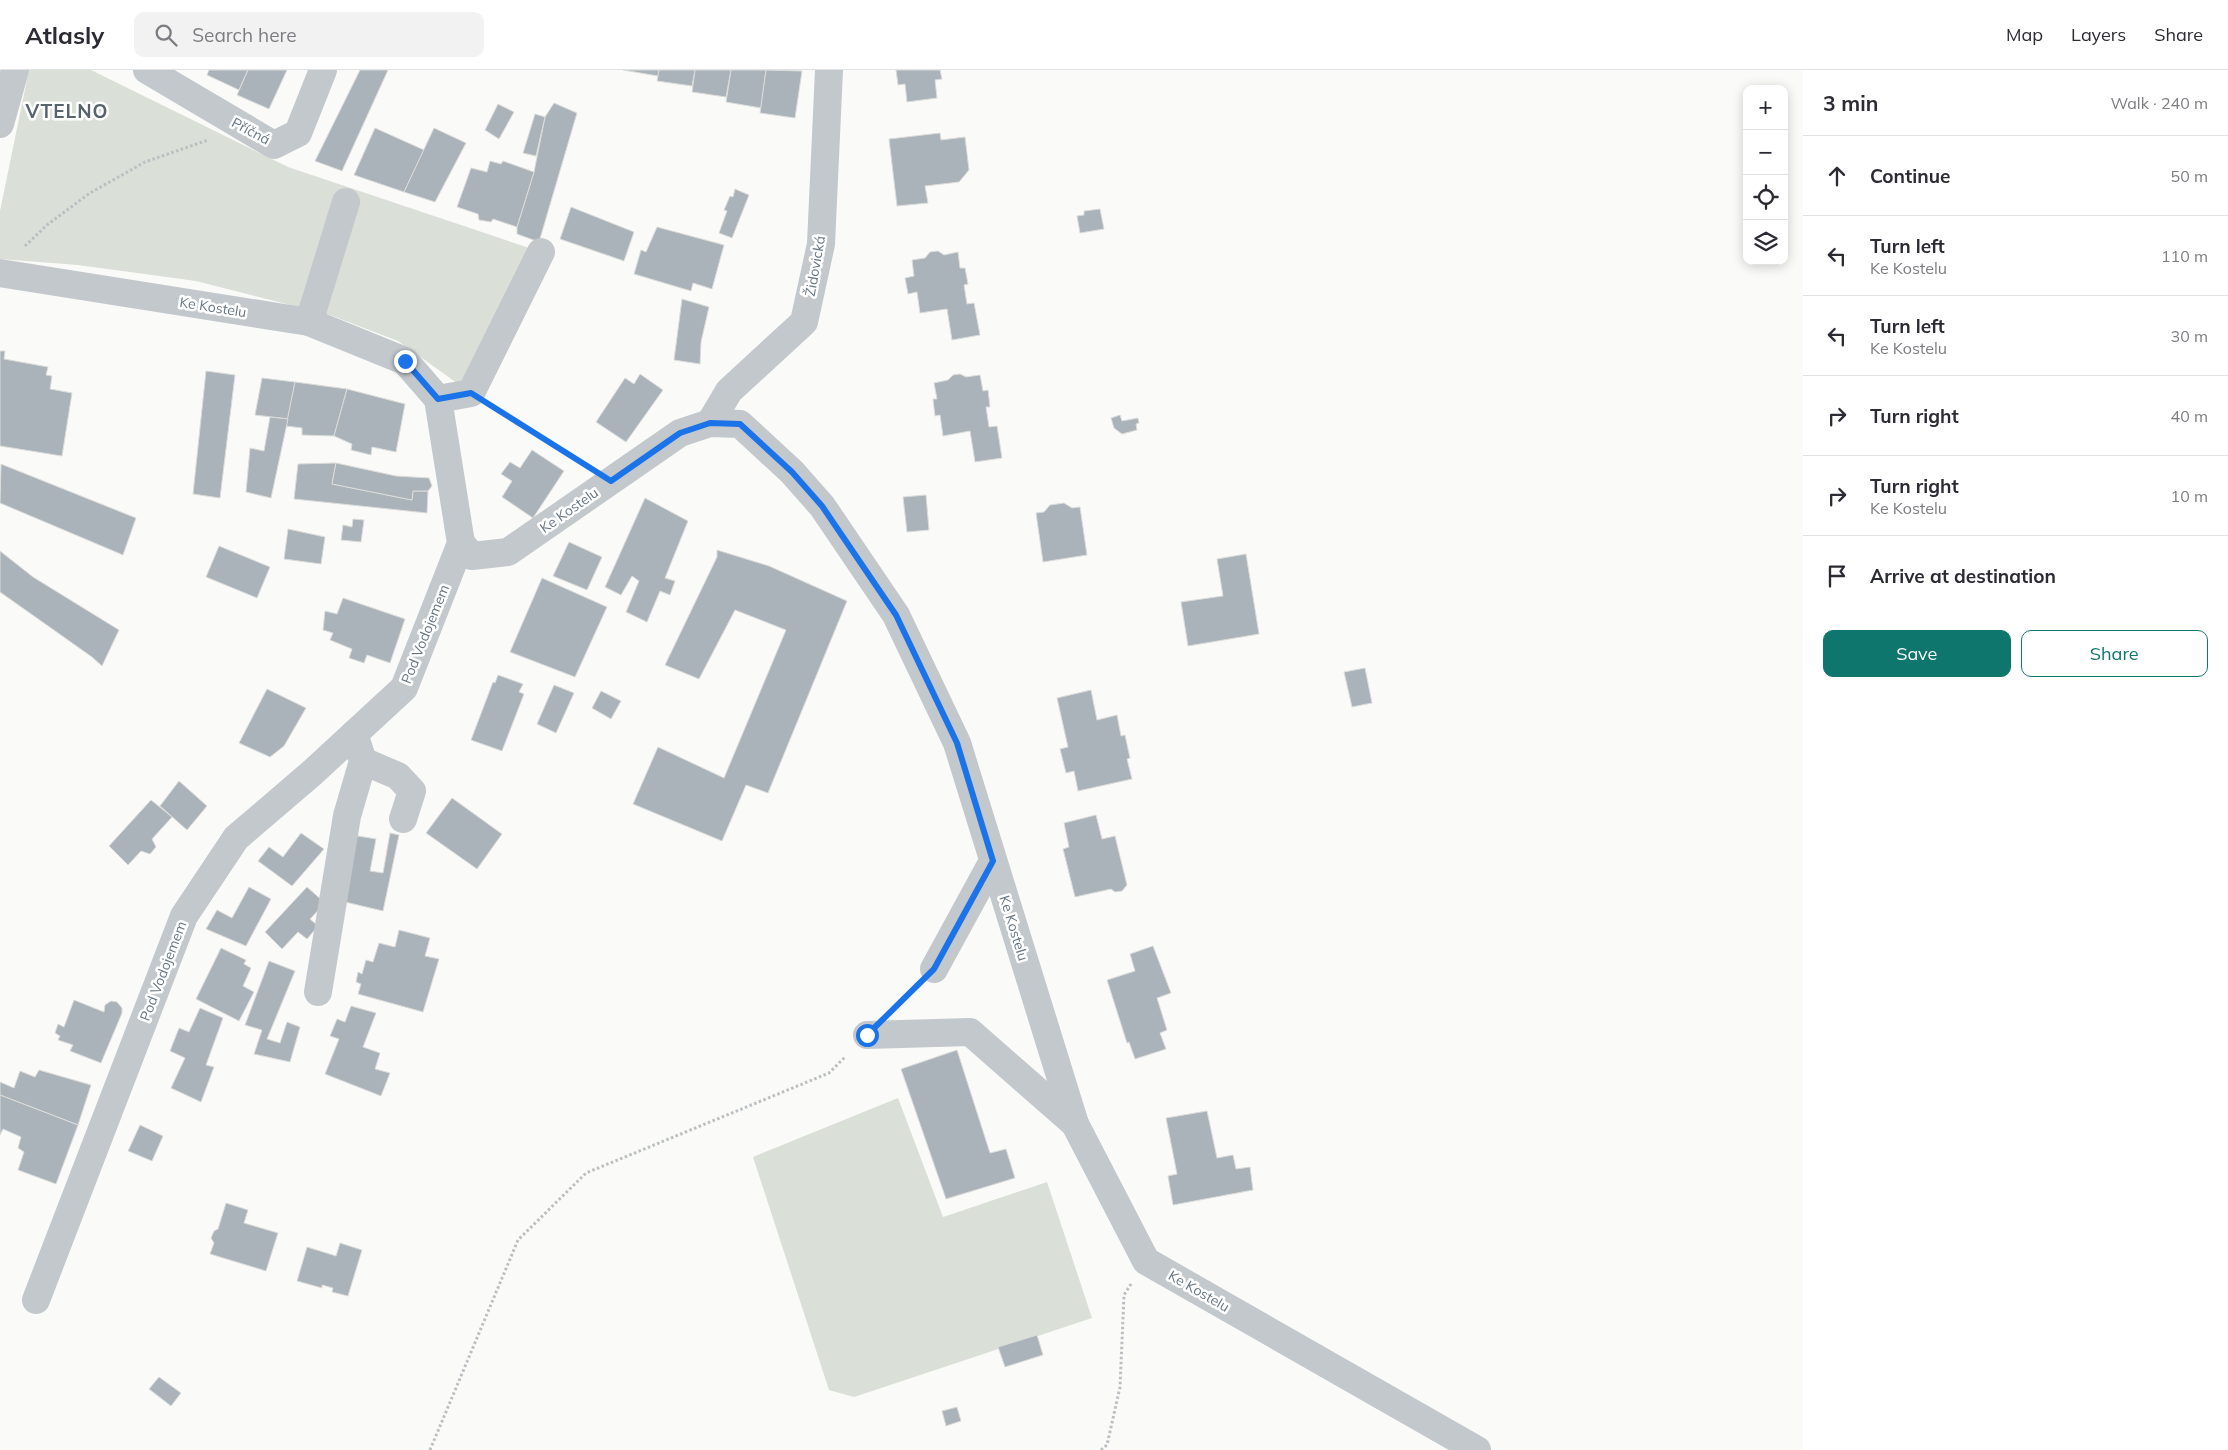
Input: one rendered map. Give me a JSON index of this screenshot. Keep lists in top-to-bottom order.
{
  "streets": {
    "street": [
      "Příčná",
      "Židovická",
      "Ke Kostelu",
      "Pod Vodojemem"
    ]
  },
  "crossings": [
    ["Židovická", "Ke Kostelu"],
    ["Ke Kostelu", "Pod Vodojemem"]
  ],
  "districts": ["VTELNO"],
  "page": {
    "header": "Atlasly",
    "search": "Search here",
    "nav": ["Map", "Layers", "Share"],
    "heading": ["3 min", "Walk · 240 m"],
    "map_buttons": ["+", "−"],
    "list": [
      ["Continue", "50 m"],
      ["Turn left", "Ke Kostelu", "110 m"],
      ["Turn left", "Ke Kostelu", "30 m"],
      ["Turn right", "40 m"],
      ["Turn right", "Ke Kostelu", "10 m"],
      "Arrive at destination"
    ],
    "buttons": ["Save", "Share"]
  }
}
